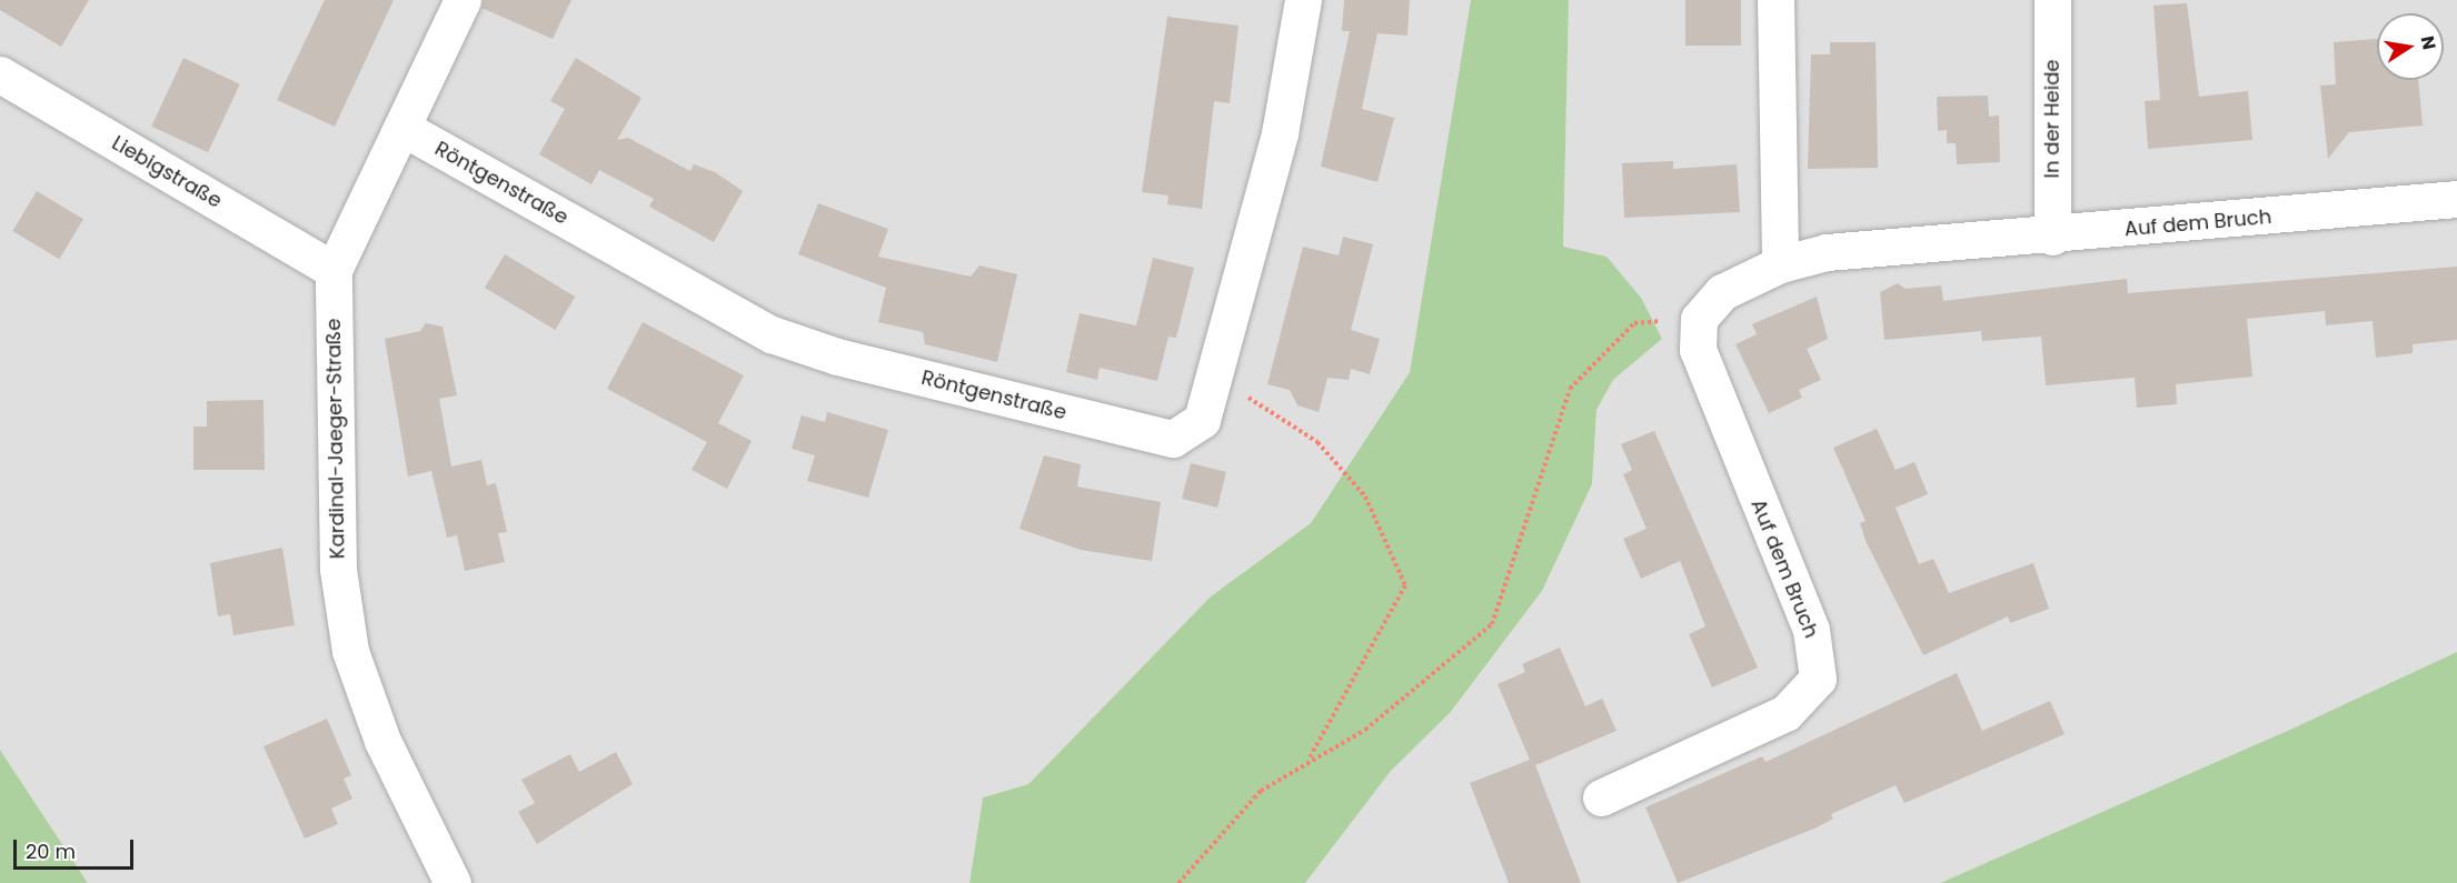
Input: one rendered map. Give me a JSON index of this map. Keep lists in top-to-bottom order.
{
  "streets": {
    "street": [
      "In der Heide",
      "Liebigstraße",
      "Röntgenstraße",
      "Auf dem Bruch",
      "Kardinal-Jaeger-Straße"
    ]
  },
  "crossings": [
    ["In der Heide", "Auf dem Bruch"],
    ["Liebigstraße", "Kardinal-Jaeger-Straße"],
    ["Röntgenstraße", "Kardinal-Jaeger-Straße"]
  ],
  "scale_bar": "20 m",
  "north": "right"
}
